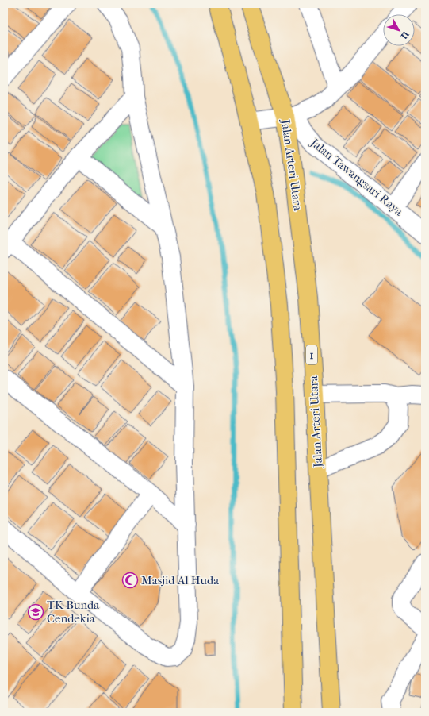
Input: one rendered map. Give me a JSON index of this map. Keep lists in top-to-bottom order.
{
  "streets": {
    "highway": ["Jalan Arteri Utara", "1"],
    "street": ["Jalan Tawangsari Raya"]
  },
  "crossings": [
    ["Jalan Arteri Utara", "Jalan Tawangsari Raya"]
  ],
  "places": {
    "mosque": ["Masjid Al Huda"],
    "school or university": ["TK Bunda Cendekia"]
  },
  "north": "bottom right"
}
